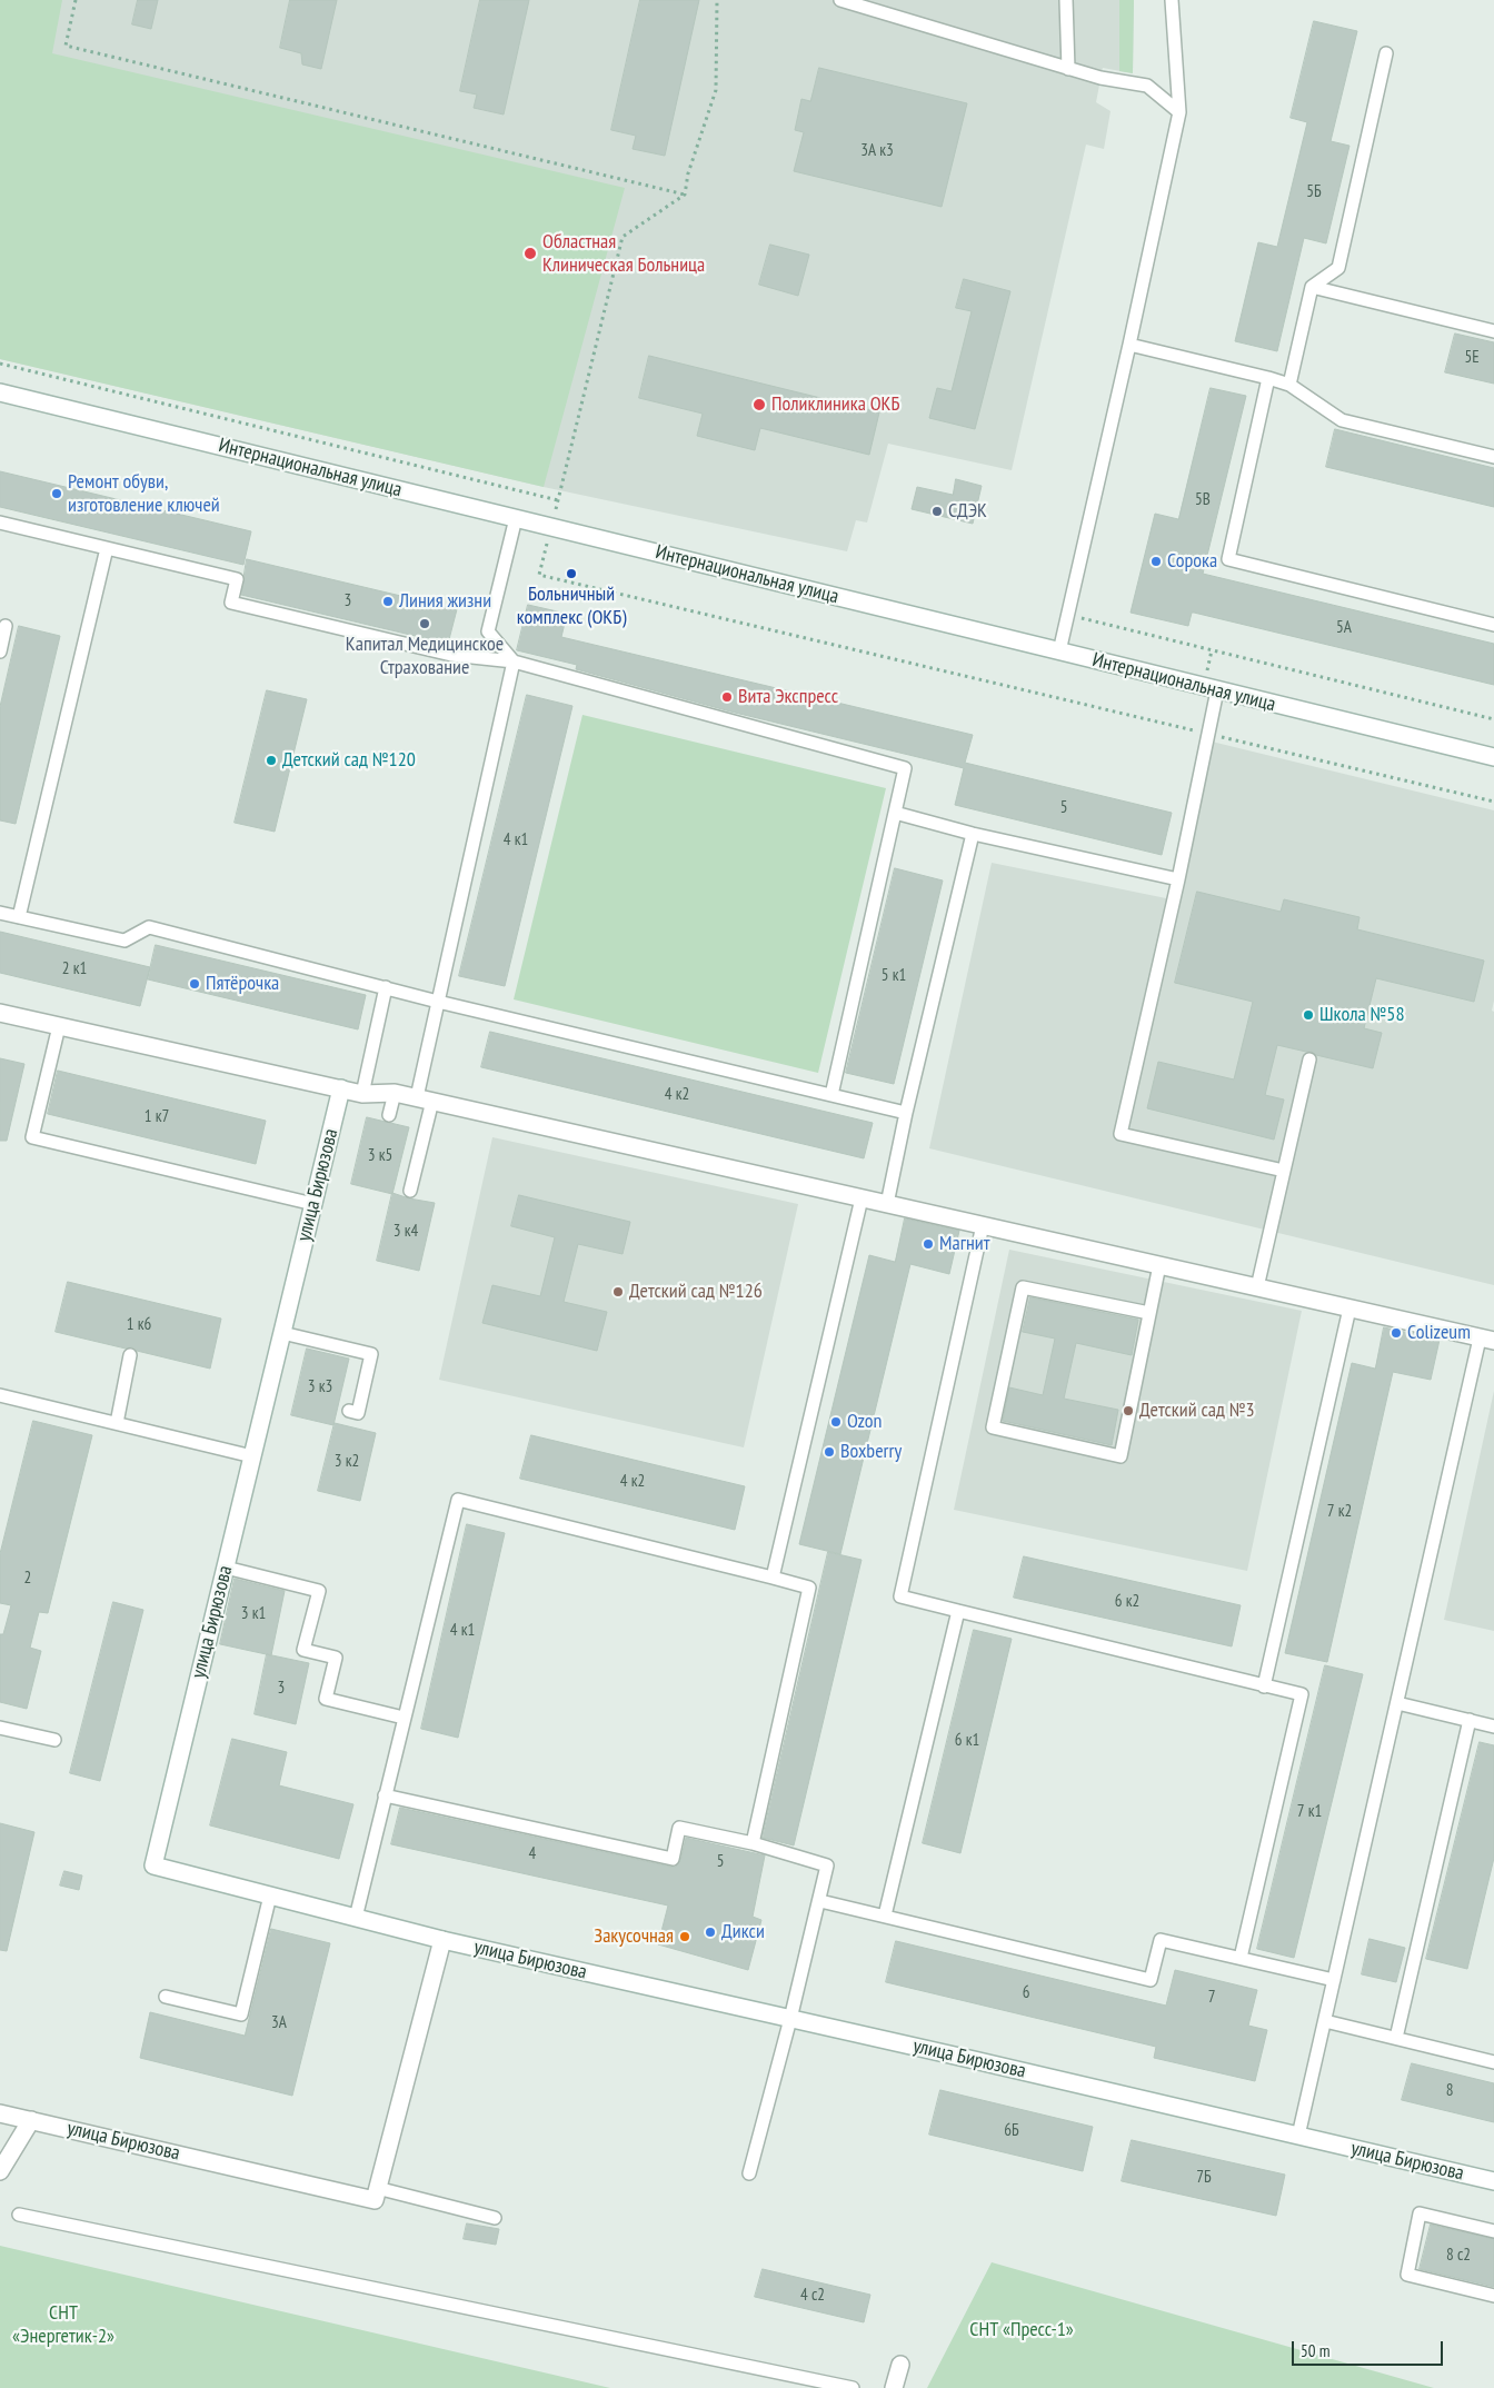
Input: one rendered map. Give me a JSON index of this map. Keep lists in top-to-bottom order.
{
  "streets": {
    "street": ["Интернациональная улица", "улица Бирюзова"]
  },
  "parks": ["СНТ «Энергетик-2»", "СНТ «Пресс-1»"],
  "places": [
    "Областная Клиническая Больница",
    "Поликлиника ОКБ",
    "Ремонт обуви, изготовление ключей",
    "СДЭК",
    "Сорока",
    "Больничный комплекс (ОКБ)",
    "Линия жизни",
    "Капитал Медицинское Страхование",
    "Вита Экспресс",
    "Детский сад №120",
    "Пятёрочка",
    "Школа №58",
    "Магнит",
    "Детский сад №126",
    "Colizeum",
    "Детский сад №3",
    "Ozon",
    "Boxberry",
    "Дикси",
    "Закусочная"
  ],
  "house_numbers": [
    "3А к3",
    "5Б",
    "5Е",
    "5В",
    "3",
    "5А",
    "5",
    "4 к1",
    "2 к1",
    "5 к1",
    "4 к2",
    "1 к7",
    "3 к5",
    "3 к4",
    "1 к6",
    "3 к3",
    "3 к2",
    "4 к2",
    "7 к2",
    "2",
    "6 к2",
    "3 к1",
    "4 к1",
    "3",
    "6 к1",
    "7 к1",
    "4",
    "5",
    "6",
    "7",
    "3А",
    "8",
    "6Б",
    "7Б",
    "8 с2",
    "4 с2"
  ],
  "scale_bar": "50 m"
}
